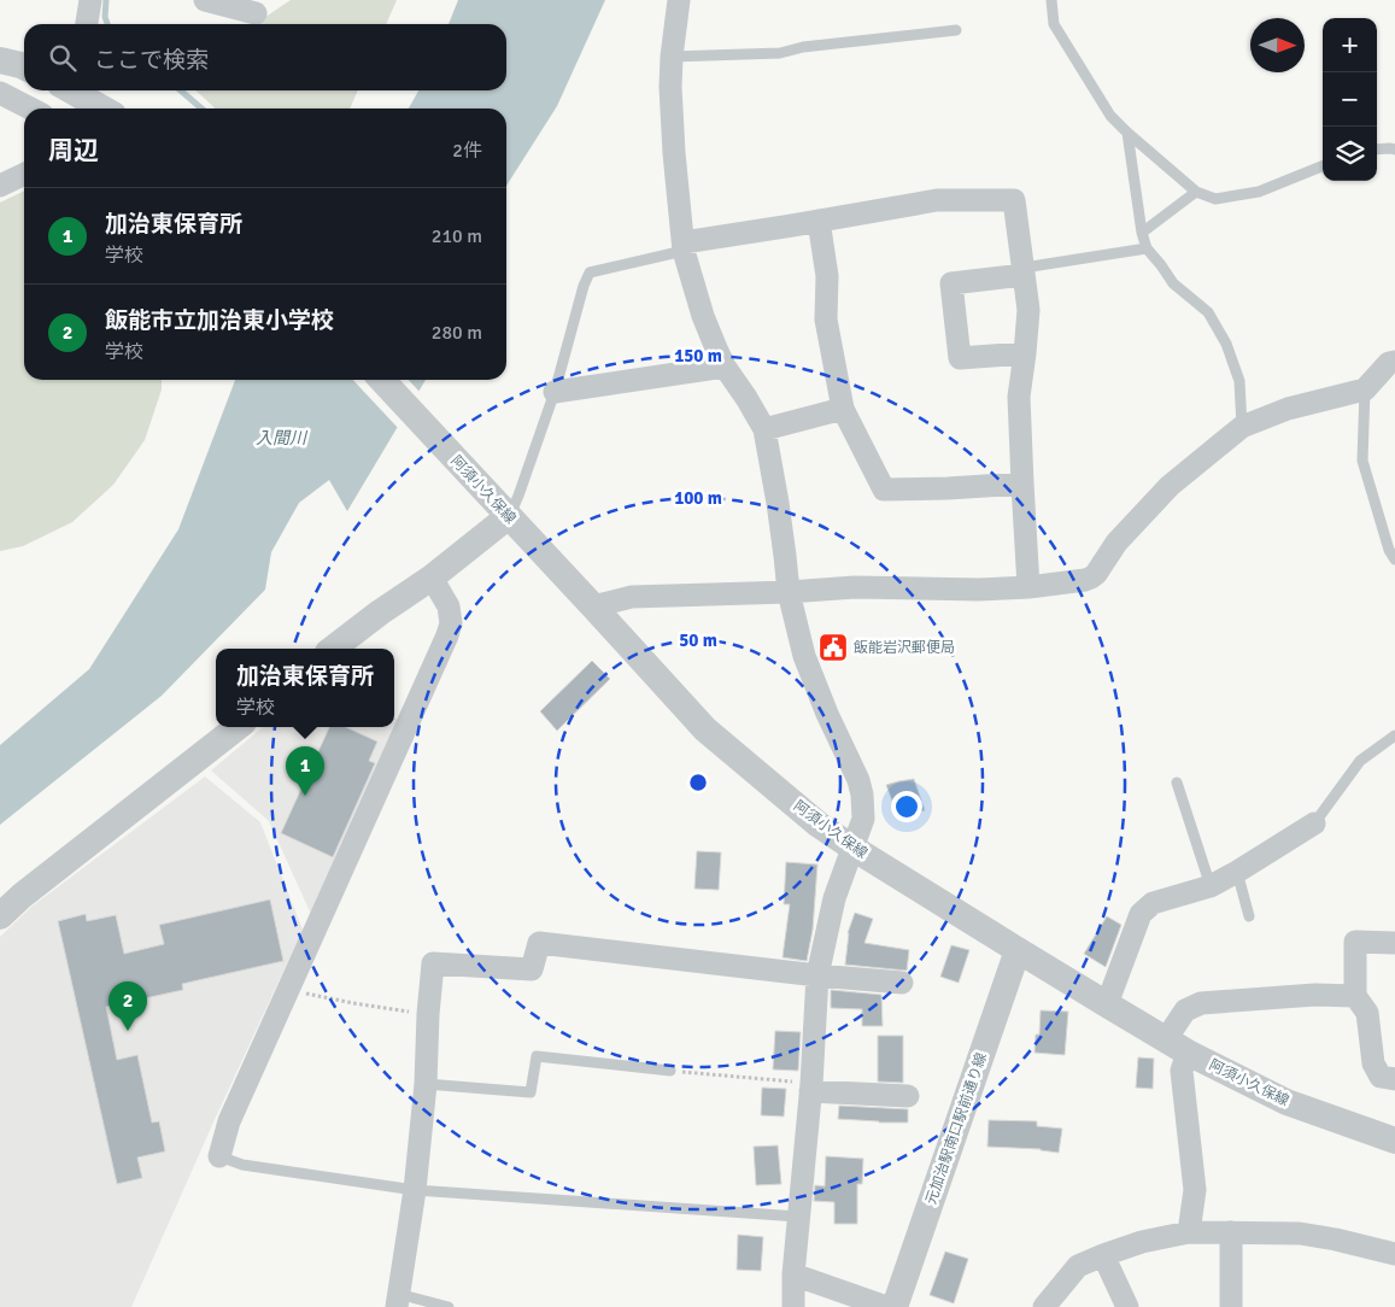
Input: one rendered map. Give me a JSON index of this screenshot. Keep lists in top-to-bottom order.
{
  "streets": {
    "street": ["阿須小久保線", "元加治駅南口駅前通り線"]
  },
  "crossings": [
    ["阿須小久保線", "元加治駅南口駅前通り線"]
  ],
  "water": ["入間川"],
  "places": {
    "public building": ["飯能岩沢郵便局"]
  },
  "north": "right",
  "page": {
    "map_buttons": ["+", "−"],
    "search": "ここで検索",
    "heading": ["周辺", "2件"],
    "list": [
      {
        "mark": "1",
        "name": "加治東保育所",
        "note": "学校",
        "value": "210 m"
      },
      {
        "mark": "2",
        "name": "飯能市立加治東小学校",
        "note": "学校",
        "value": "280 m"
      }
    ],
    "popup": ["加治東保育所", "学校"],
    "pins": ["1", "2"]
  },
  "rings": ["150 m", "100 m", "50 m"]
}
